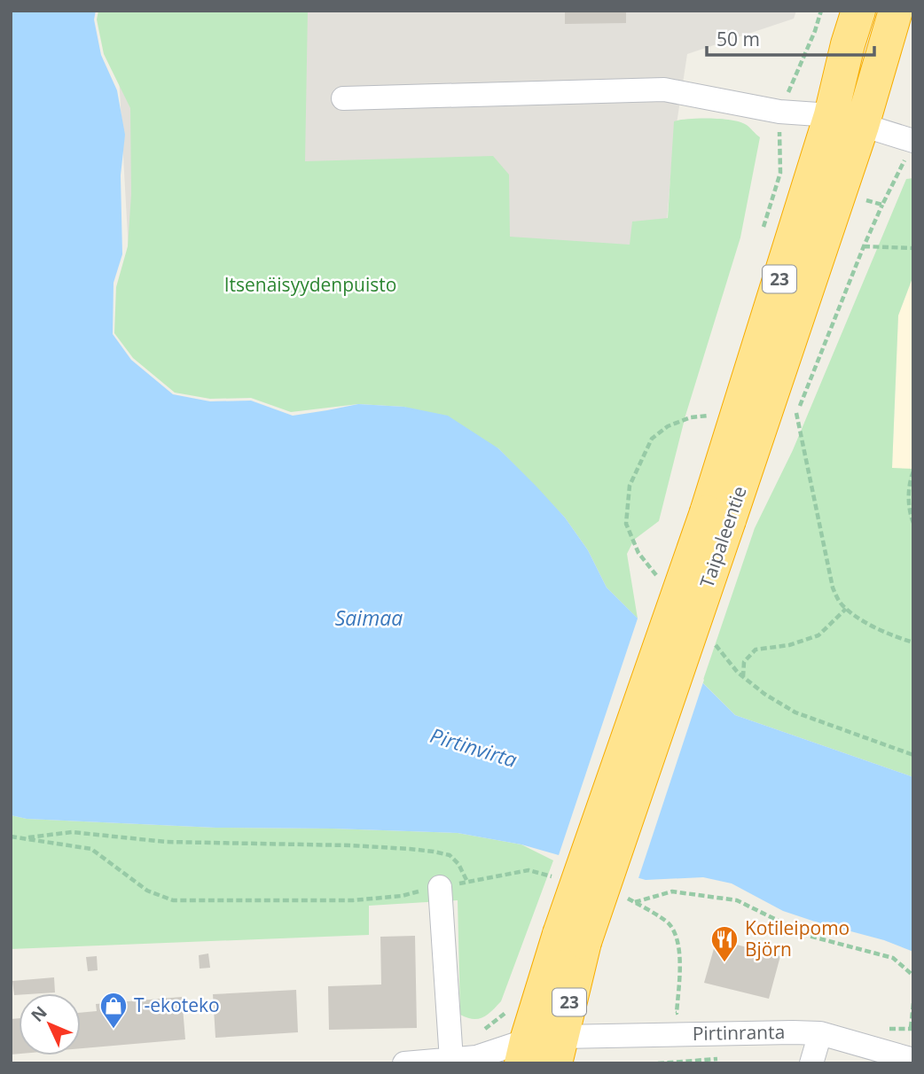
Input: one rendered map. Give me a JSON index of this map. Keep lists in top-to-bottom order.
{
  "streets": {
    "highway": ["23", "Taipaleentie"],
    "street": ["Pirtinranta"]
  },
  "crossings": [
    ["Taipaleentie", "Pirtinranta"]
  ],
  "water": ["Saimaa", "Pirtinvirta"],
  "parks": ["Itsenäisyydenpuisto"],
  "places": {
    "restaurant": ["Kotileipomo Björn"],
    "shop": ["T-ekoteko"]
  },
  "scale_bar": "50 m",
  "north": "top left"
}
